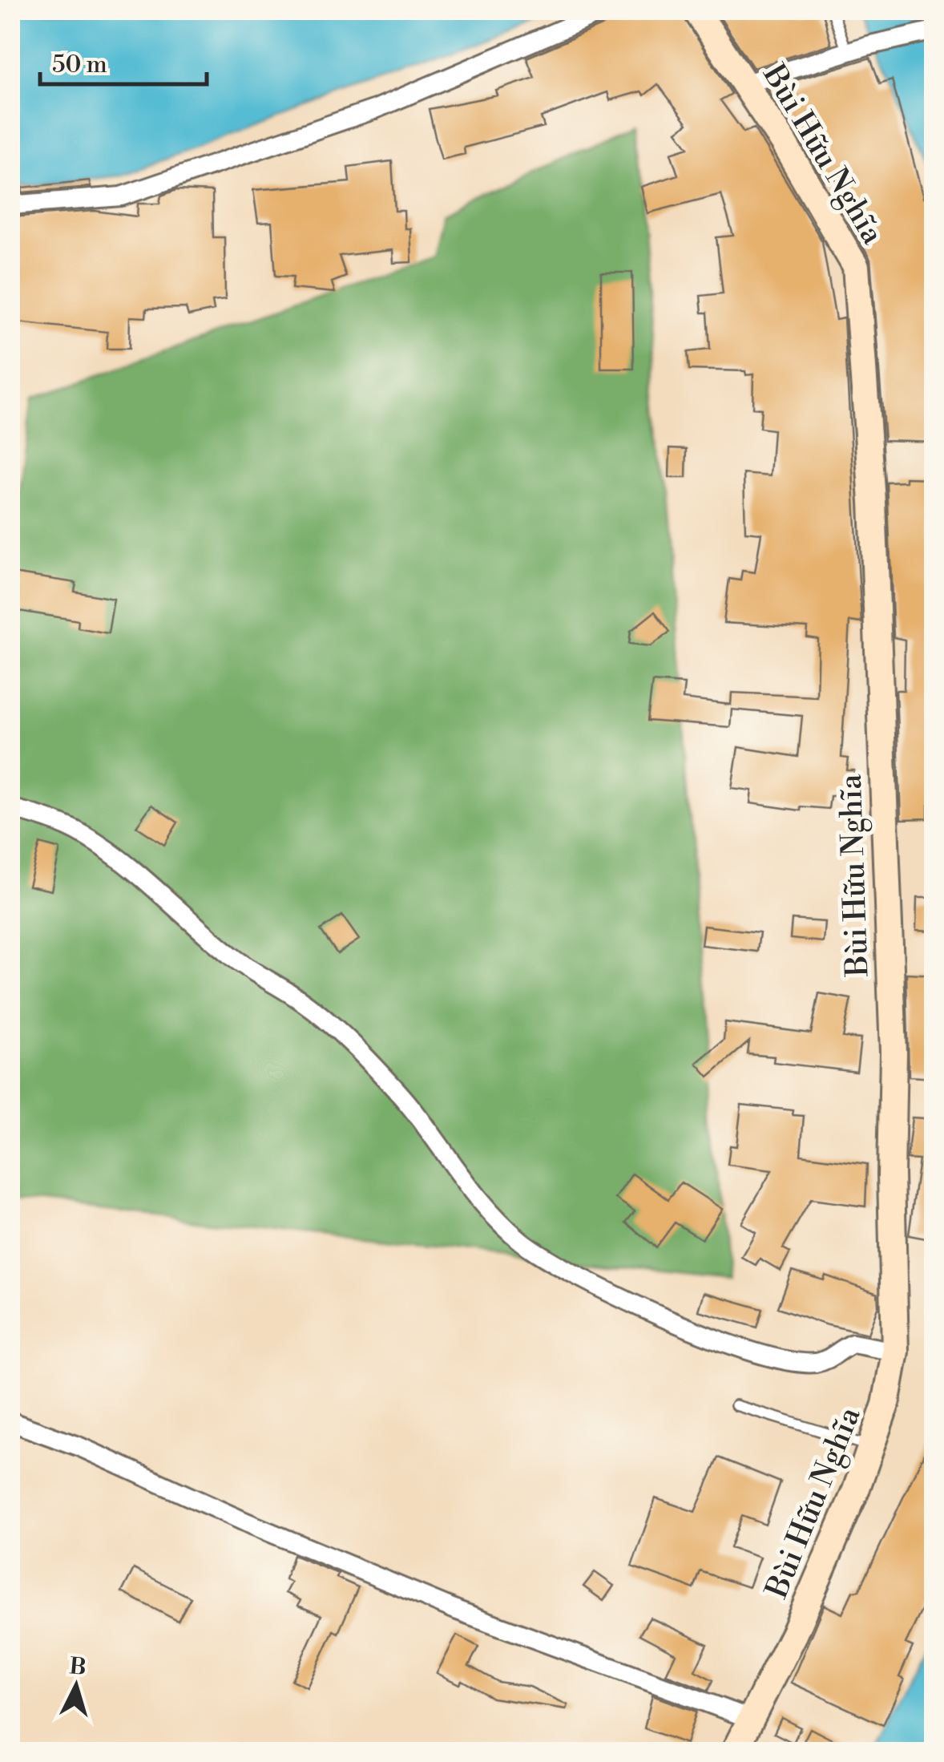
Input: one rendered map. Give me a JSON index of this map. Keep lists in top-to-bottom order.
{
  "streets": {
    "main road": ["Bùi Hữu Nghĩa"]
  },
  "scale_bar": "50 m",
  "north": "top"
}
